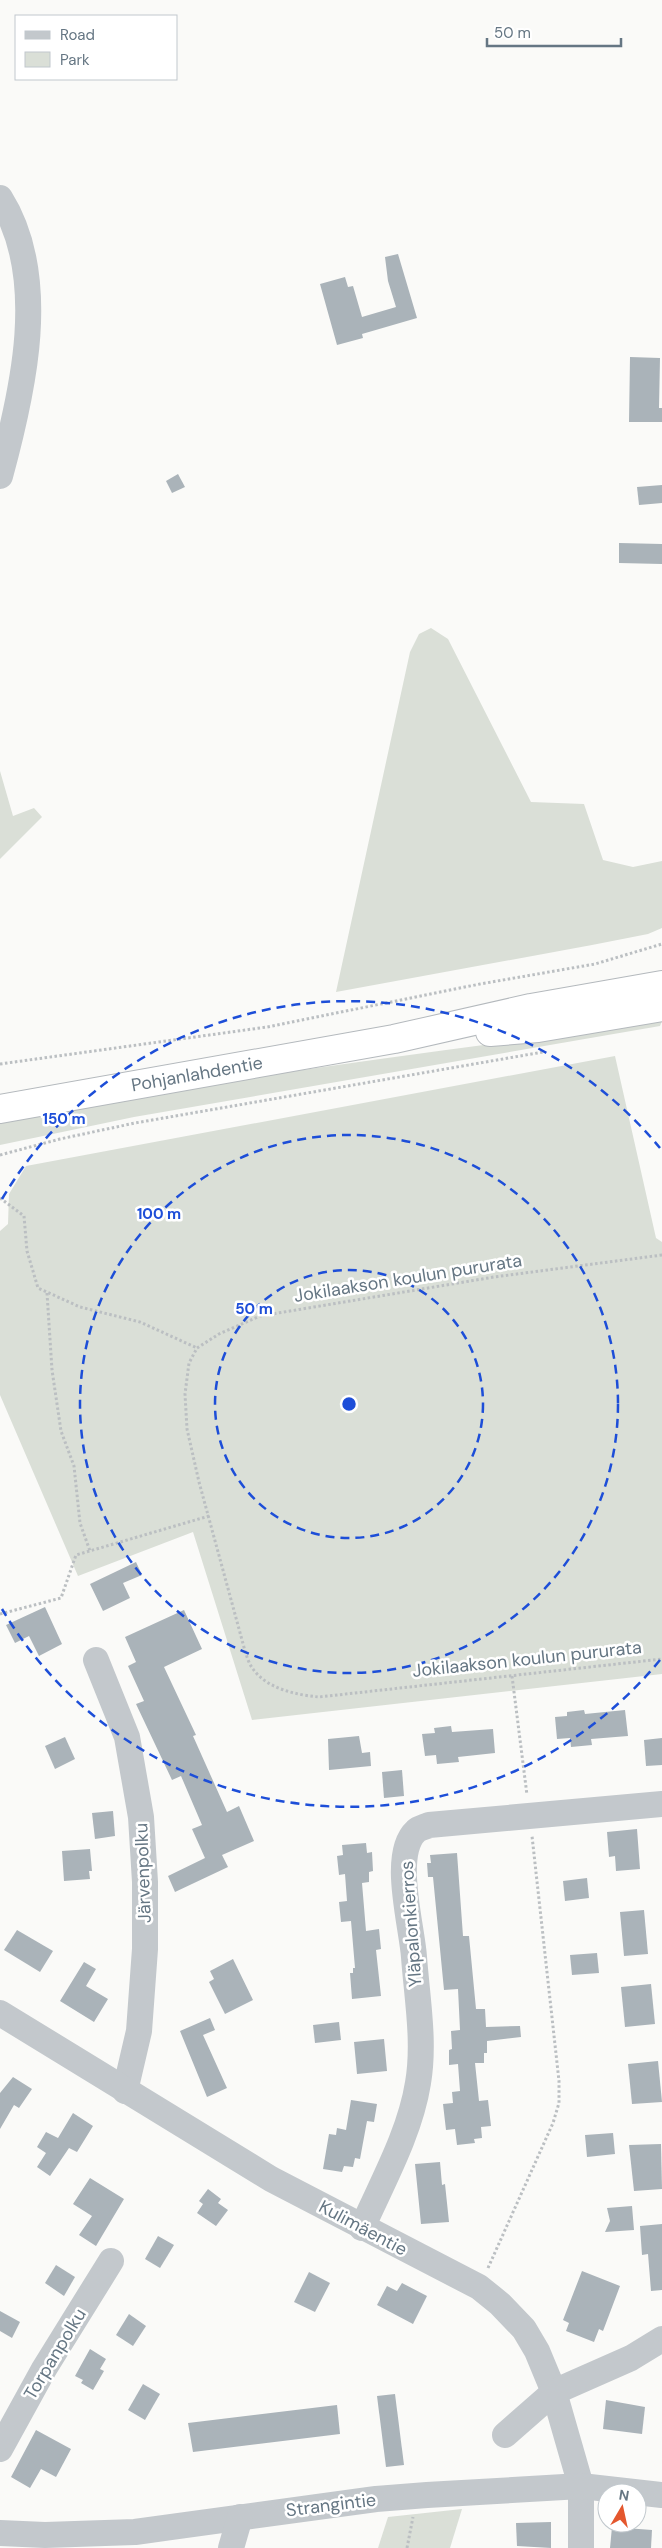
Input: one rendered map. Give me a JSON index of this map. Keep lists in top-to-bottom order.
{
  "streets": {
    "highway": ["Pohjanlahdentie"],
    "street": [
      "Järvenpolku",
      "Yläpalonkierros",
      "Kulimäentie",
      "Torpanpolku",
      "Strangintie"
    ],
    "path": ["Jokilaakson koulun pururata"]
  },
  "crossings": [
    ["Järvenpolku", "Kulimäentie"],
    ["Yläpalonkierros", "Kulimäentie"],
    ["Kulimäentie", "Strangintie"]
  ],
  "legend": ["Road", "Park"],
  "scale_bar": "50 m",
  "north": "top",
  "rings": ["150 m", "100 m", "50 m"]
}
